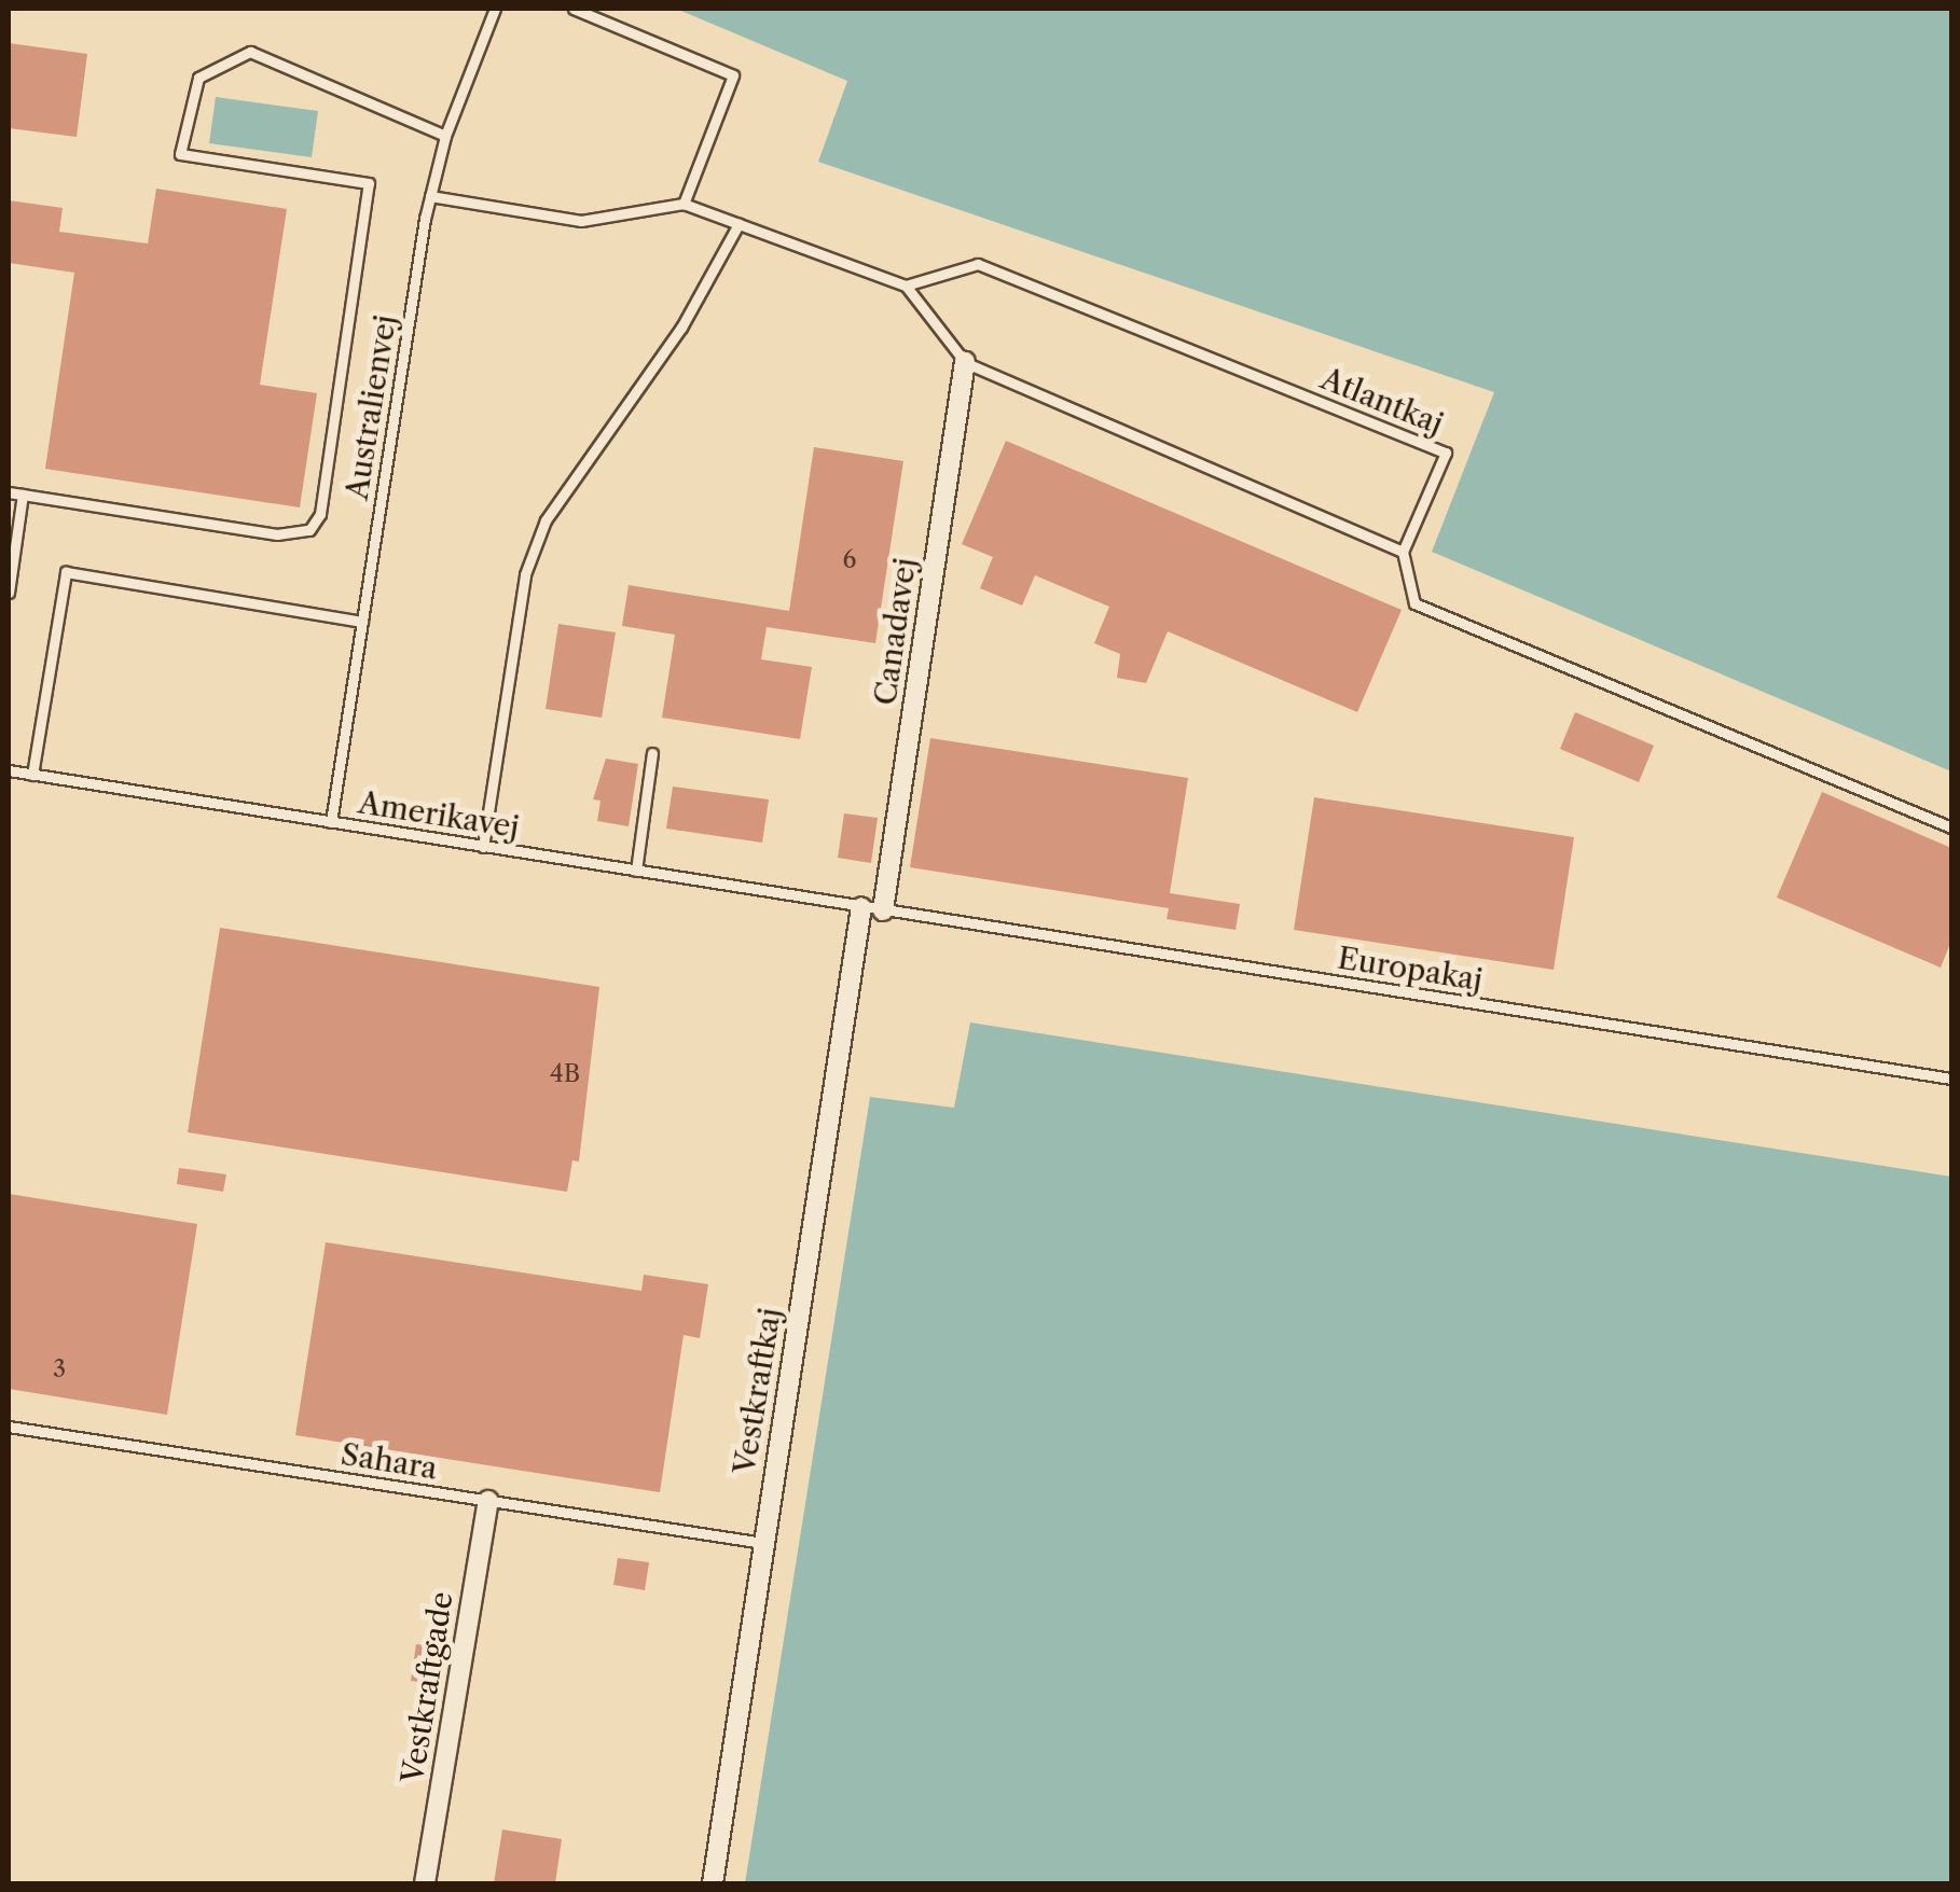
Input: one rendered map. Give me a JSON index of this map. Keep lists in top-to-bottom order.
{
  "streets": {
    "street": ["Canadavej", "Vestkraftkaj", "Vestkraftgade"],
    "lane": [
      "Atlantkaj",
      "Australienvej",
      "Amerikavej",
      "Europakaj",
      "Sahara"
    ]
  },
  "crossings": [
    ["Australienvej", "Amerikavej"],
    ["Canadavej", "Europakaj"],
    ["Amerikavej", "Europakaj"],
    ["Amerikavej", "Vestkraftkaj"],
    ["Europakaj", "Vestkraftkaj"],
    ["Vestkraftkaj", "Sahara"],
    ["Sahara", "Vestkraftgade"]
  ],
  "house_numbers": ["6", "4B", "3"]
}
